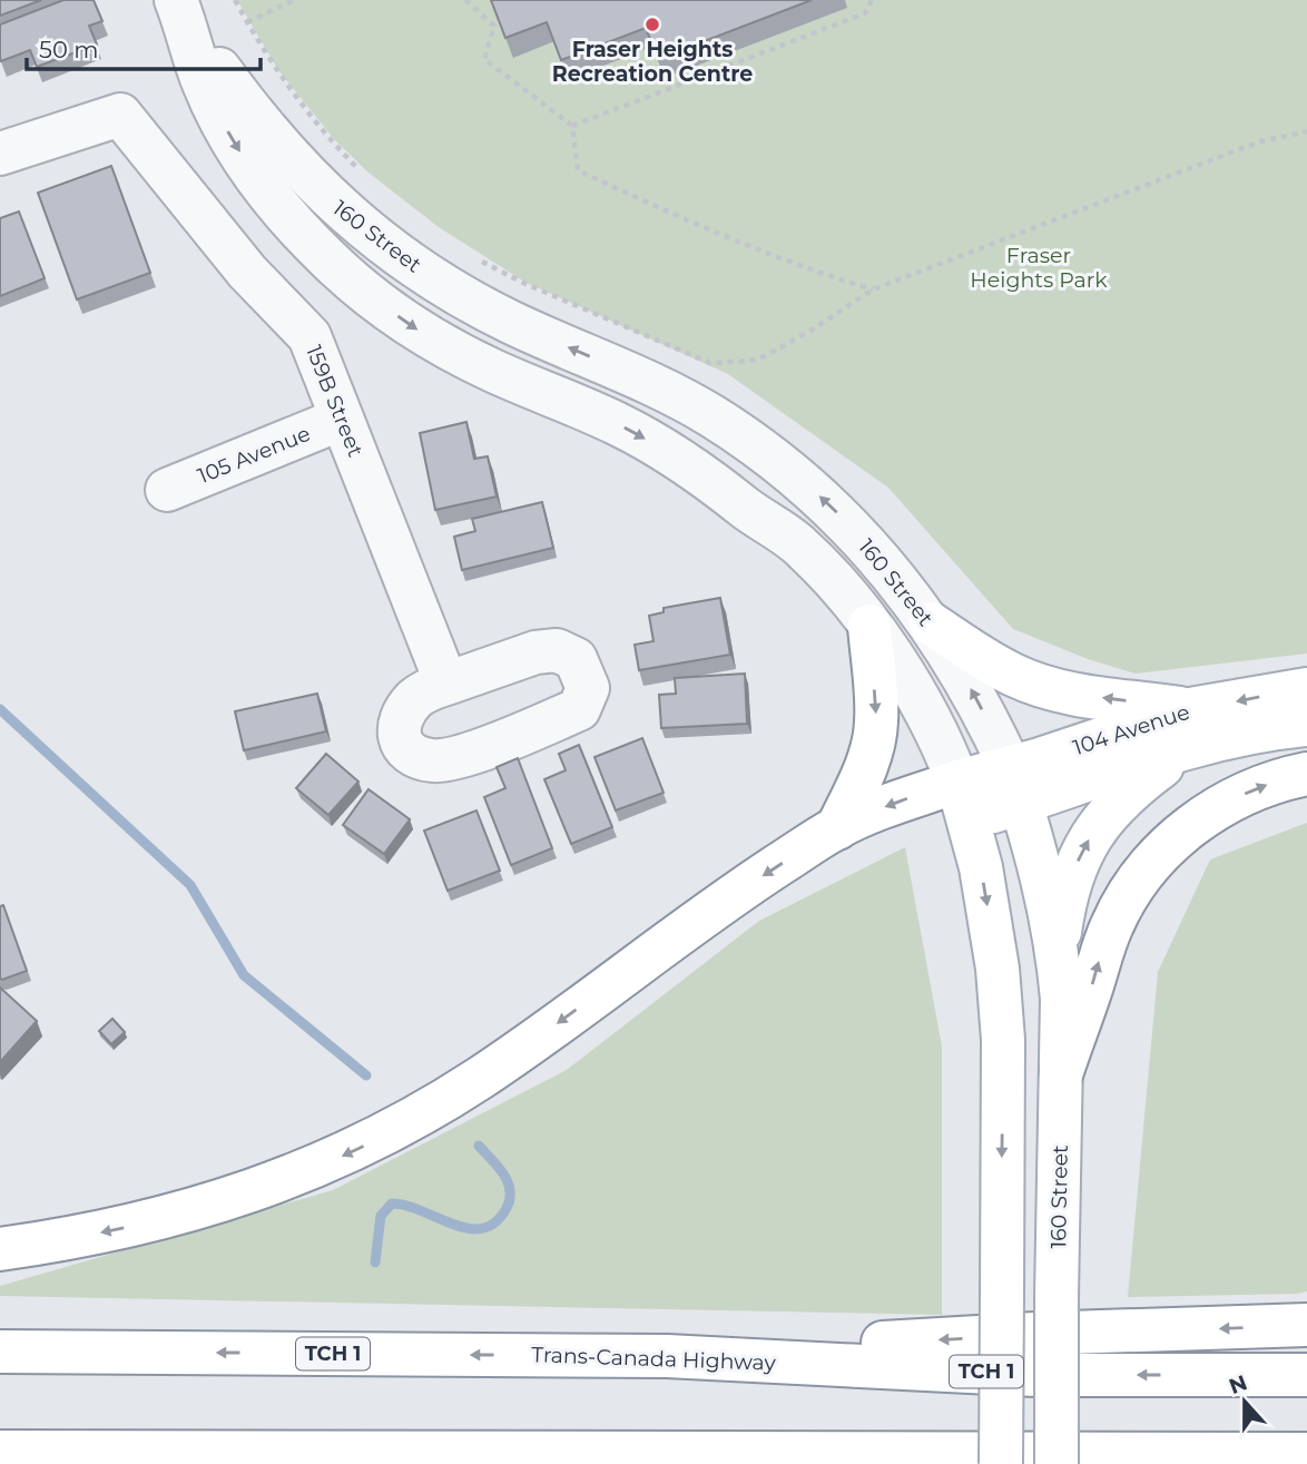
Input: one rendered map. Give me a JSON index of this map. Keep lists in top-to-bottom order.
{
  "streets": {
    "main road": [
      "160 Street",
      "104 Avenue",
      "TCH 1",
      "Trans-Canada Highway"
    ],
    "street": ["159B Street", "105 Avenue"]
  },
  "crossings": [
    ["160 Street", "104 Avenue"],
    ["159B Street", "105 Avenue"]
  ],
  "parks": ["Fraser Heights Park"],
  "places": ["Fraser Heights Recreation Centre"],
  "scale_bar": "50 m",
  "north": "top"
}
